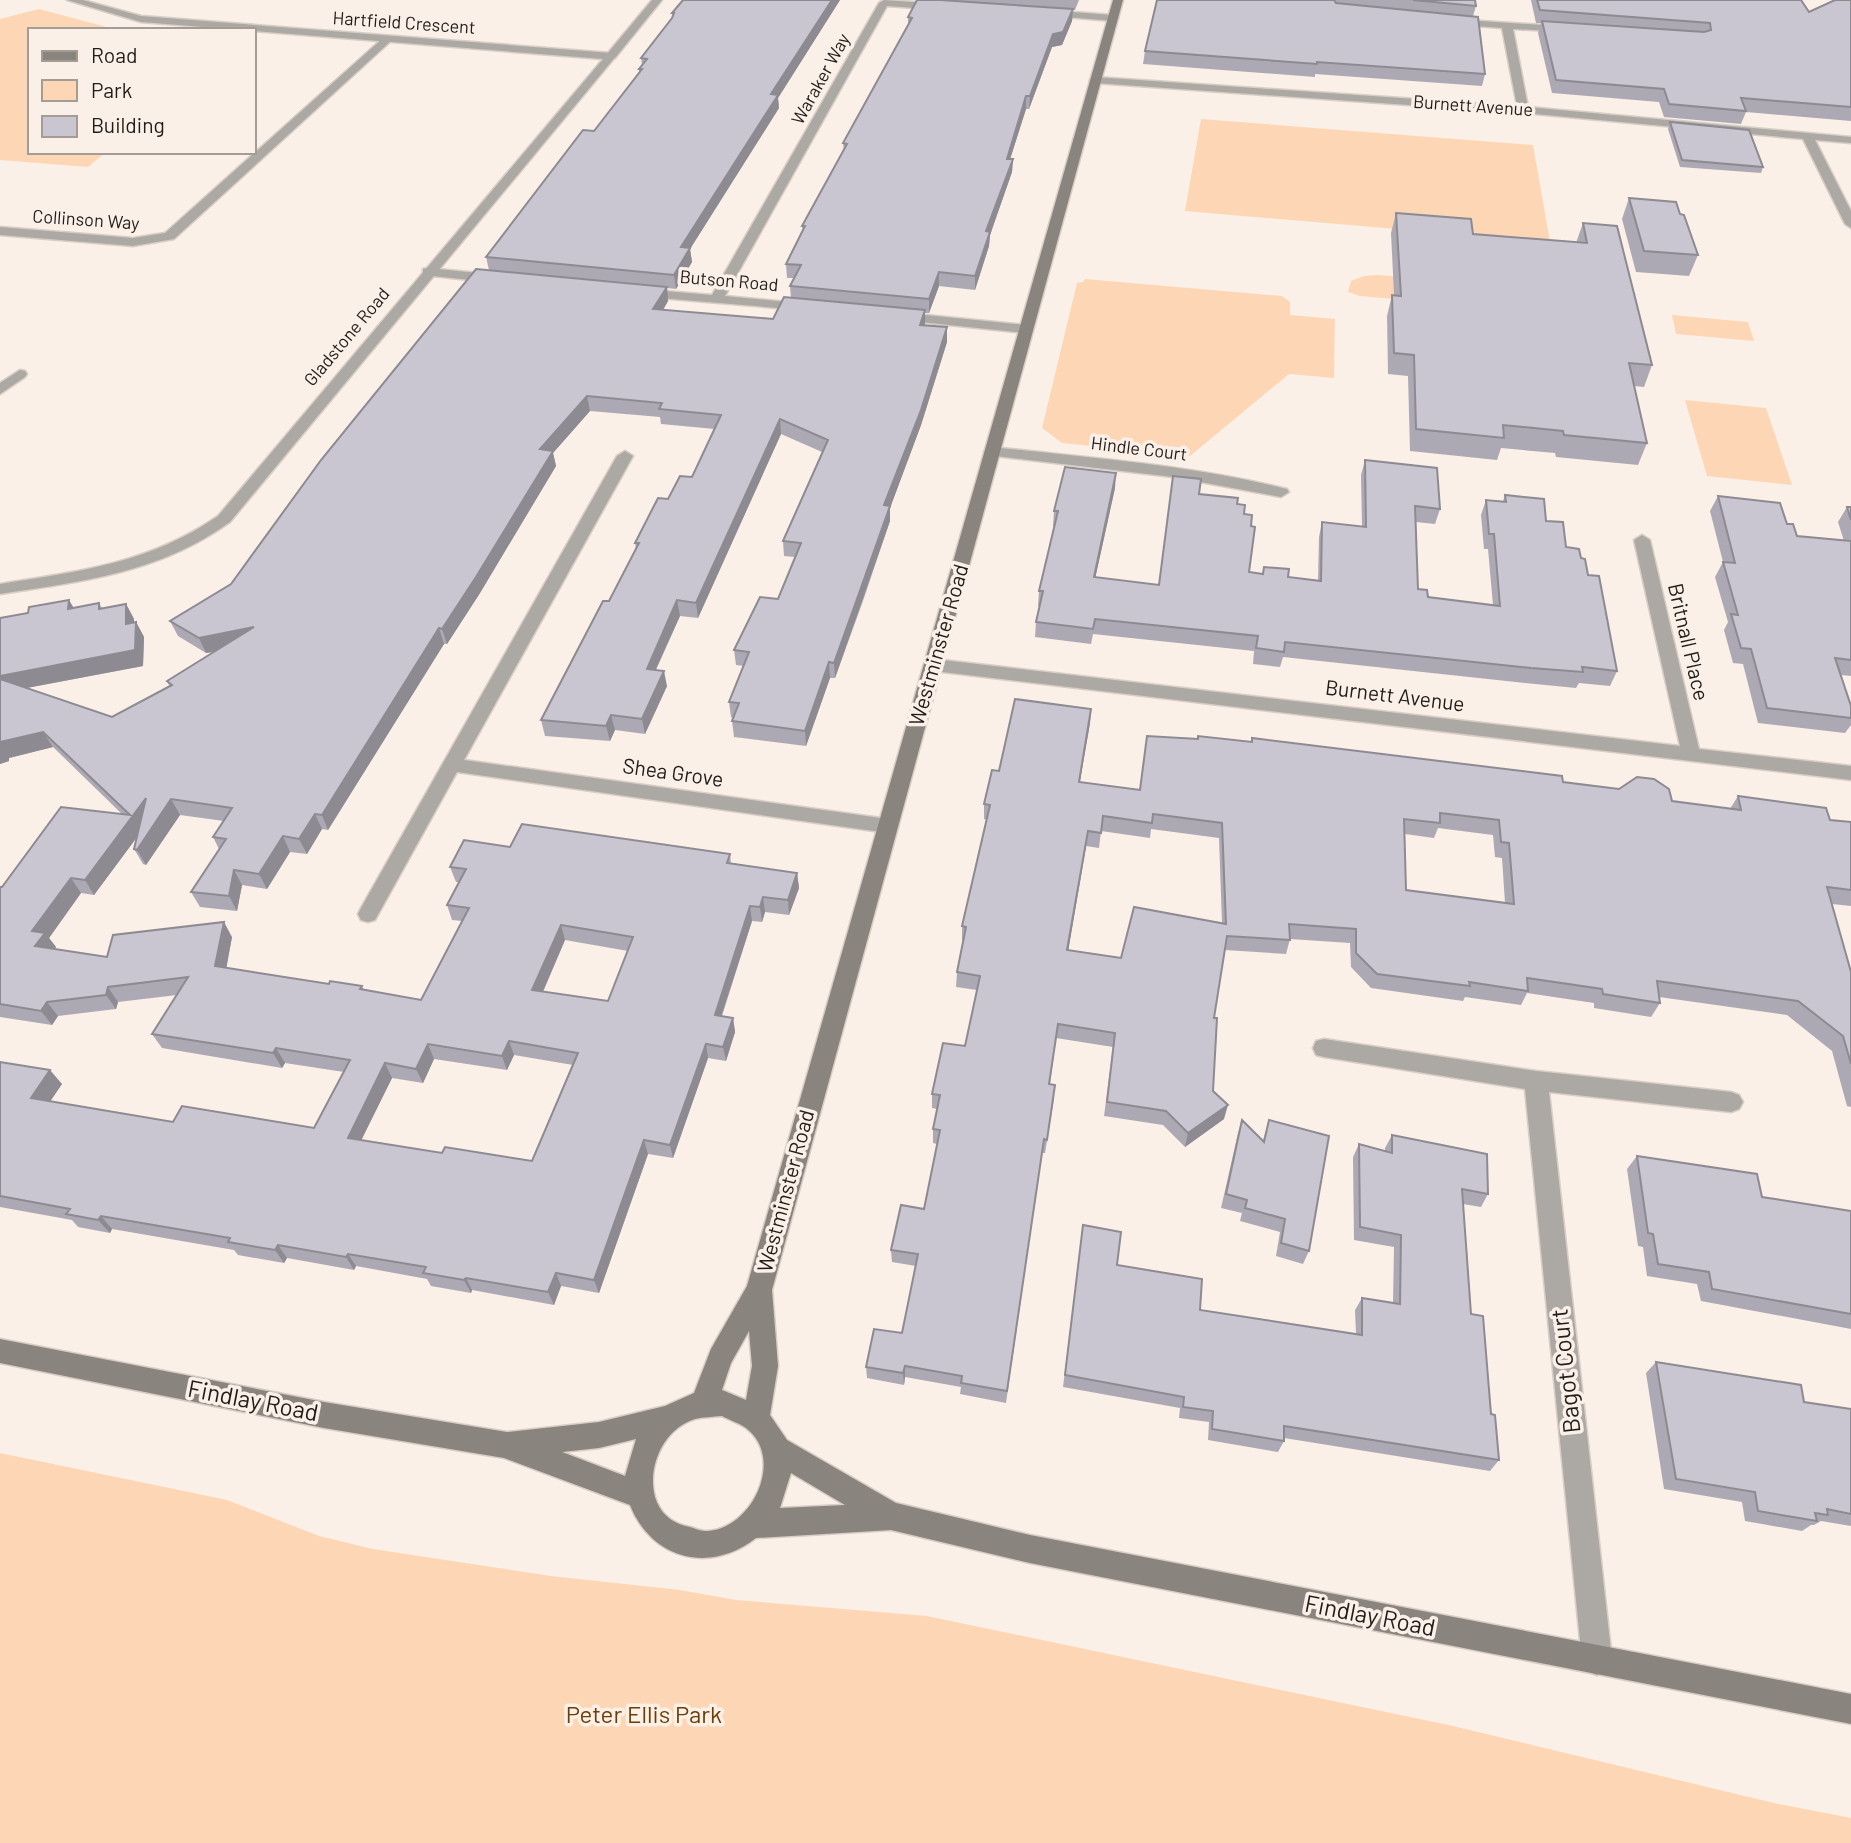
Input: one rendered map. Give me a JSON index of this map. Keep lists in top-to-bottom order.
{
  "streets": {
    "main road": ["Westminster Road", "Findlay Road"],
    "street": [
      "Hartfield Crescent",
      "Waraker Way",
      "Burnett Avenue",
      "Collinson Way",
      "Butson Road",
      "Gladstone Road",
      "Hindle Court",
      "Britnall Place",
      "Shea Grove",
      "Bagot Court"
    ]
  },
  "crossings": [
    ["Hartfield Crescent", "Collinson Way"],
    ["Hartfield Crescent", "Gladstone Road"],
    ["Waraker Way", "Butson Road"],
    ["Burnett Avenue", "Britnall Place"],
    ["Burnett Avenue", "Westminster Road"],
    ["Hindle Court", "Westminster Road"],
    ["Westminster Road", "Shea Grove"],
    ["Westminster Road", "Findlay Road"],
    ["Bagot Court", "Findlay Road"]
  ],
  "parks": ["Peter Ellis Park"],
  "legend": ["Road", "Park", "Building"]
}
